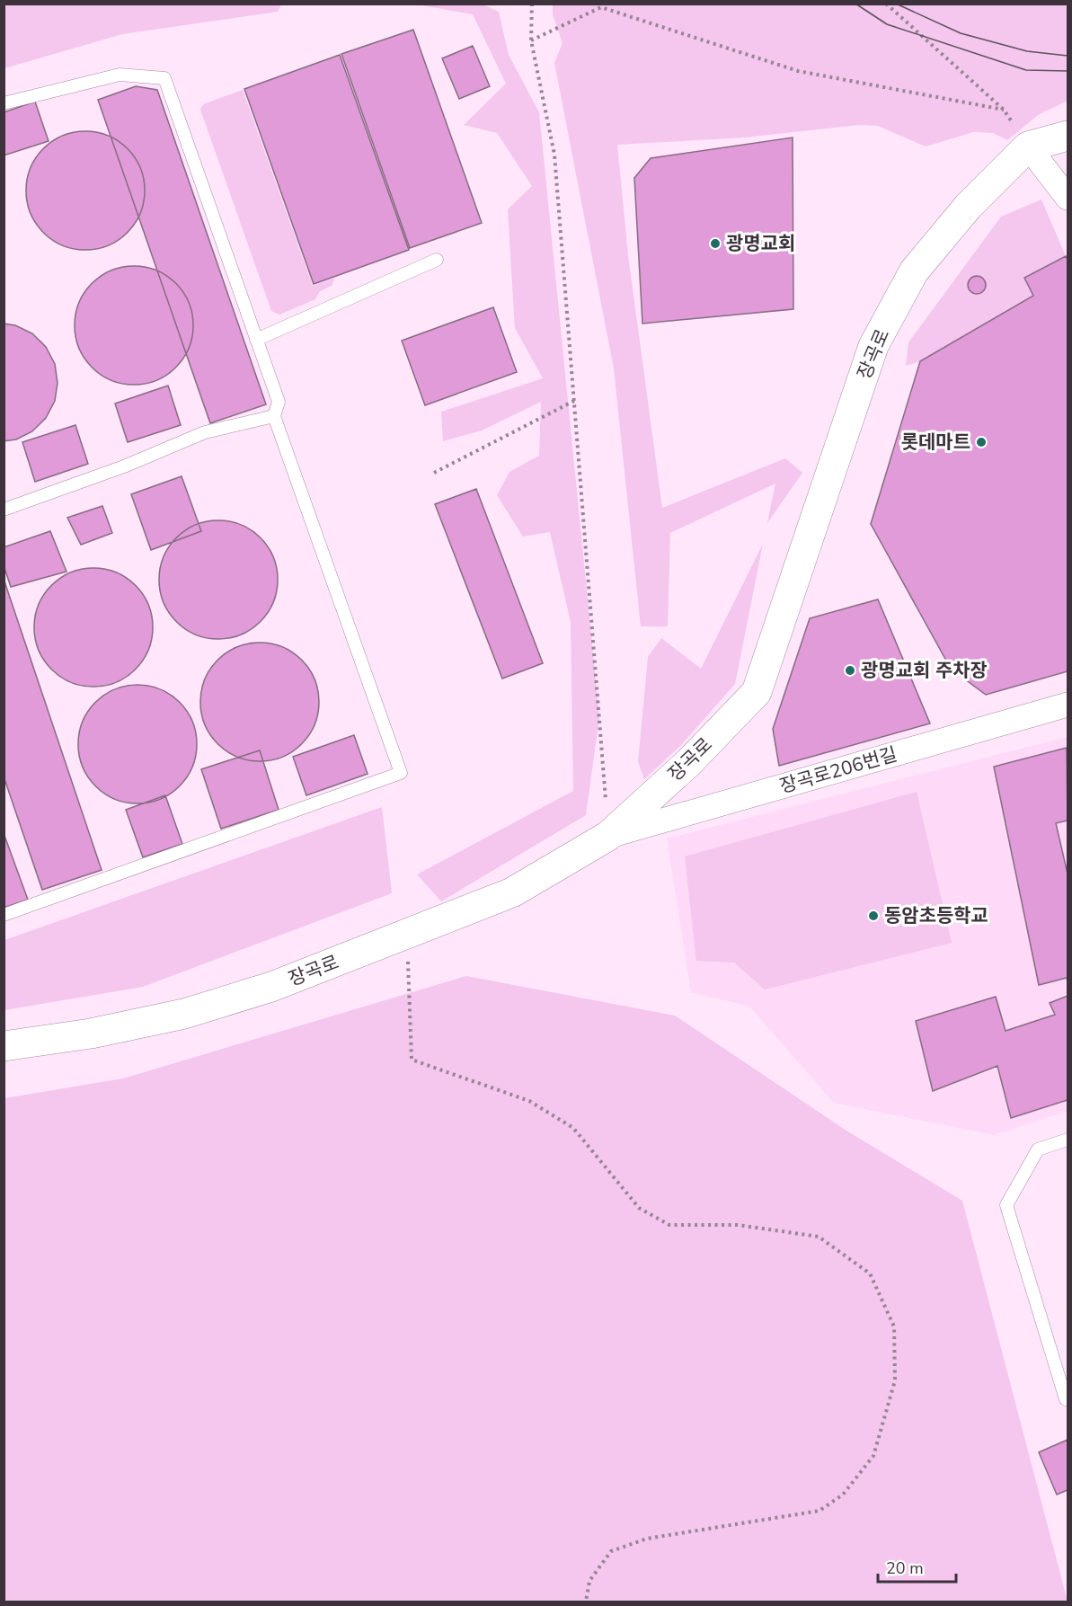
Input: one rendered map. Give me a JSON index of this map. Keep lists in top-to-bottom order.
{
  "streets": {
    "street": ["장곡로", "장곡로206번길"]
  },
  "crossings": [
    ["장곡로", "장곡로206번길"]
  ],
  "places": [
    "광명교회",
    "롯데마트",
    "광명교회 주차장",
    "동암초등학교"
  ],
  "scale_bar": "20 m"
}
